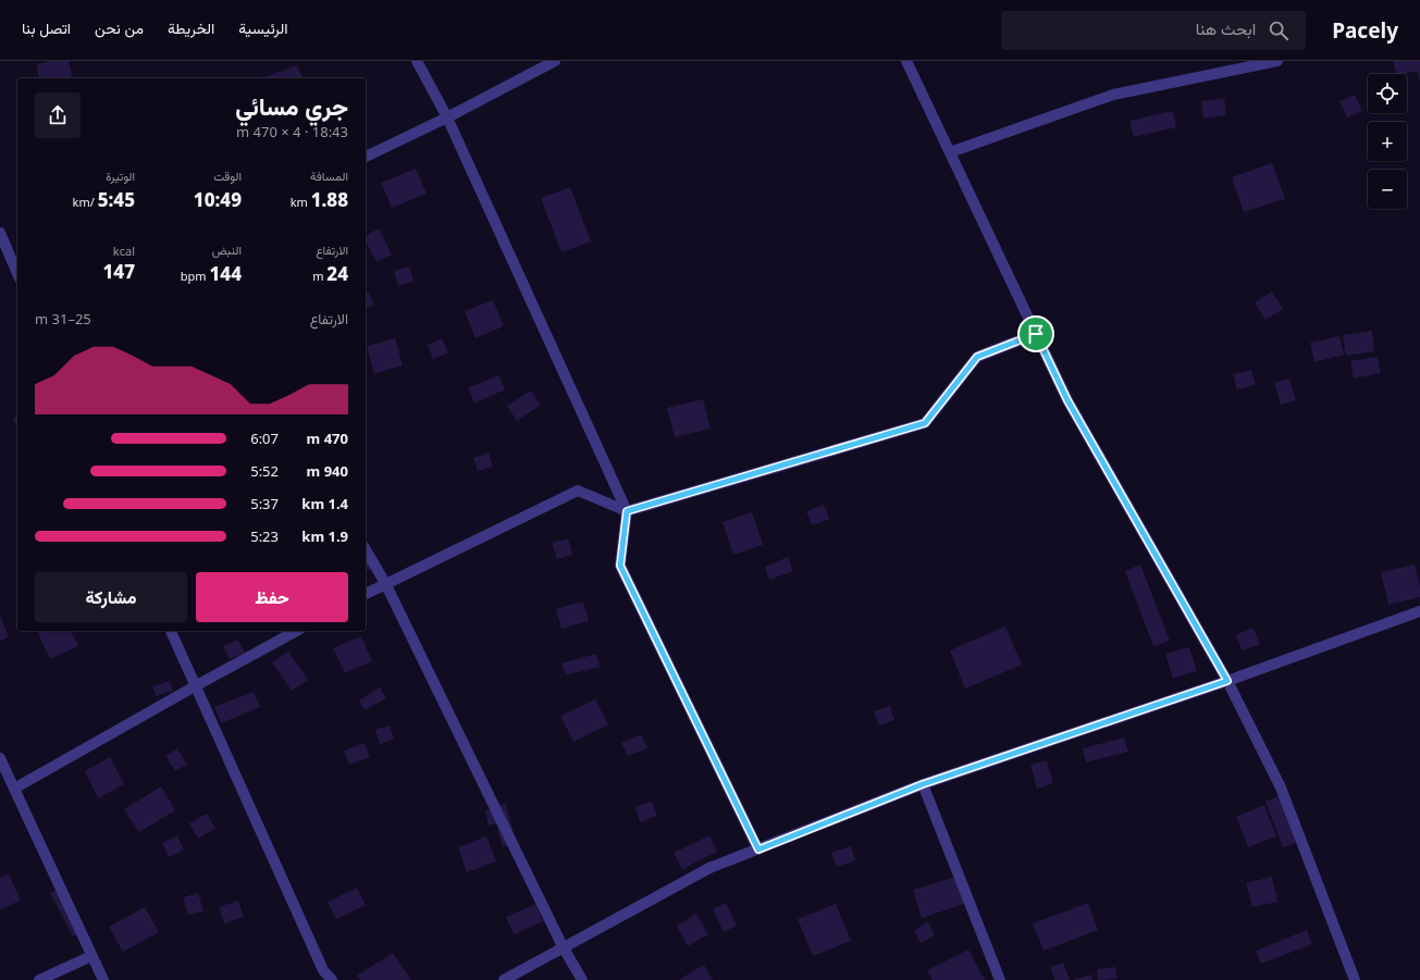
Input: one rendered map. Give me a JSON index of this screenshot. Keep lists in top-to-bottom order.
{
  "page": {
    "header": "Pacely",
    "search": "ابحث هنا",
    "nav": [
      "الرئيسية",
      "الخريطة",
      "من نحن",
      "اتصل بنا"
    ],
    "map_buttons": ["+", "−"],
    "heading": ["جري مسائي", "18:43 · 4 × 470 m"],
    "stats": [
      ["المسافة", "1.88 km"],
      ["الوقت", "10:49"],
      ["الوتيرة", "5:45 /km"],
      ["الارتفاع", "24 m"],
      ["النبض", "144 bpm"],
      ["kcal", "147"]
    ],
    "chart": ["الارتفاع", "25–31 m"],
    "list": [
      {
        "name": "470 m",
        "note": "6:07"
      },
      {
        "name": "940 m",
        "note": "5:52"
      },
      {
        "name": "1.4 km",
        "note": "5:37"
      },
      {
        "name": "1.9 km",
        "note": "5:23"
      }
    ],
    "buttons": ["حفظ", "مشاركة"]
  }
}
